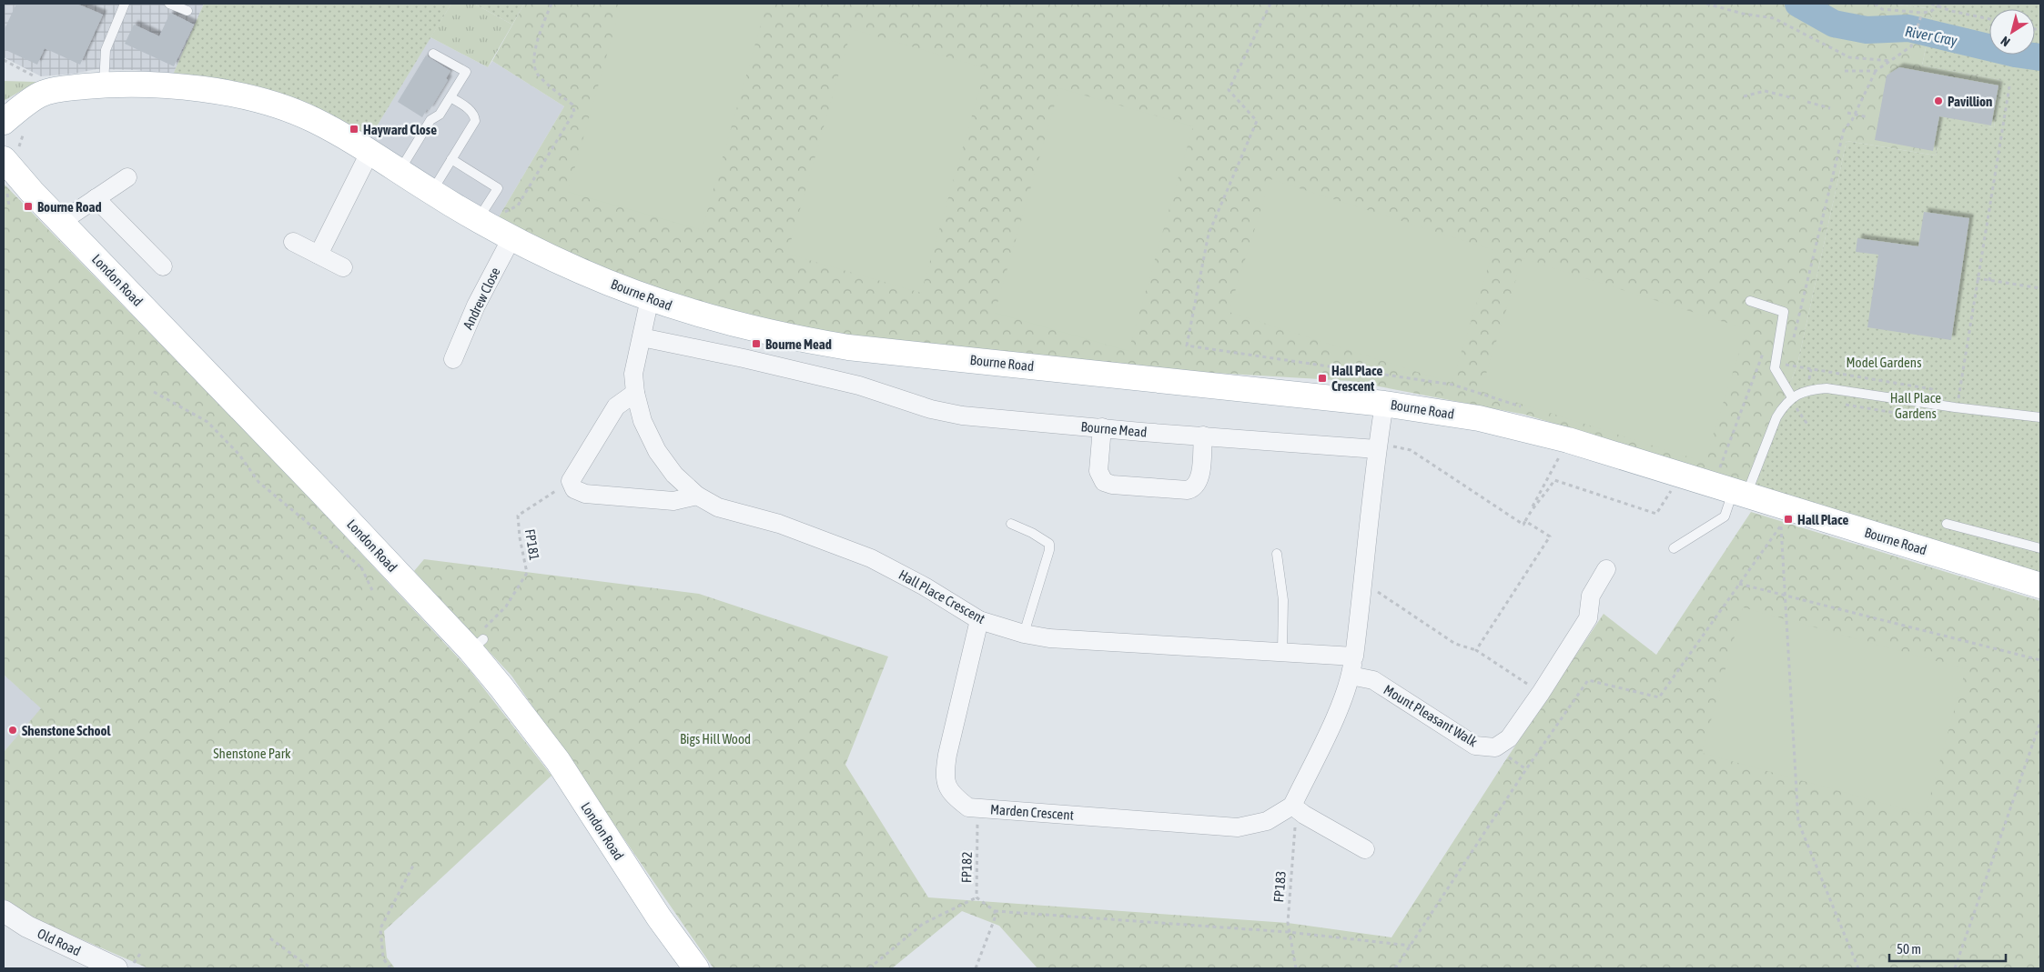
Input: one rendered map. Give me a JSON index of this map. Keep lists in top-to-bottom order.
{
  "streets": {
    "main road": ["London Road", "Bourne Road"],
    "street": [
      "Andrew Close",
      "Bourne Mead",
      "Hall Place Crescent",
      "Mount Pleasant Walk",
      "Marden Crescent",
      "Old Road"
    ],
    "path": ["FP181", "FP182", "FP183"]
  },
  "crossings": [
    ["London Road", "FP181"],
    ["Bourne Road", "Andrew Close"],
    ["Bourne Road", "Hall Place Crescent"],
    ["Bourne Mead", "Hall Place Crescent"],
    ["Hall Place Crescent", "Marden Crescent"],
    ["Marden Crescent", "FP182"],
    ["Marden Crescent", "FP183"]
  ],
  "water": ["River Cray"],
  "parks": [
    "Model Gardens",
    "Hall Place Gardens",
    "Bigs Hill Wood",
    "Shenstone Park"
  ],
  "places": {
    "other": ["Pavillion", "Shenstone School"],
    "transit": [
      "Hayward Close",
      "Bourne Road",
      "Bourne Mead",
      "Hall Place Crescent",
      "Hall Place"
    ]
  },
  "scale_bar": "50 m",
  "north": "bottom left"
}
